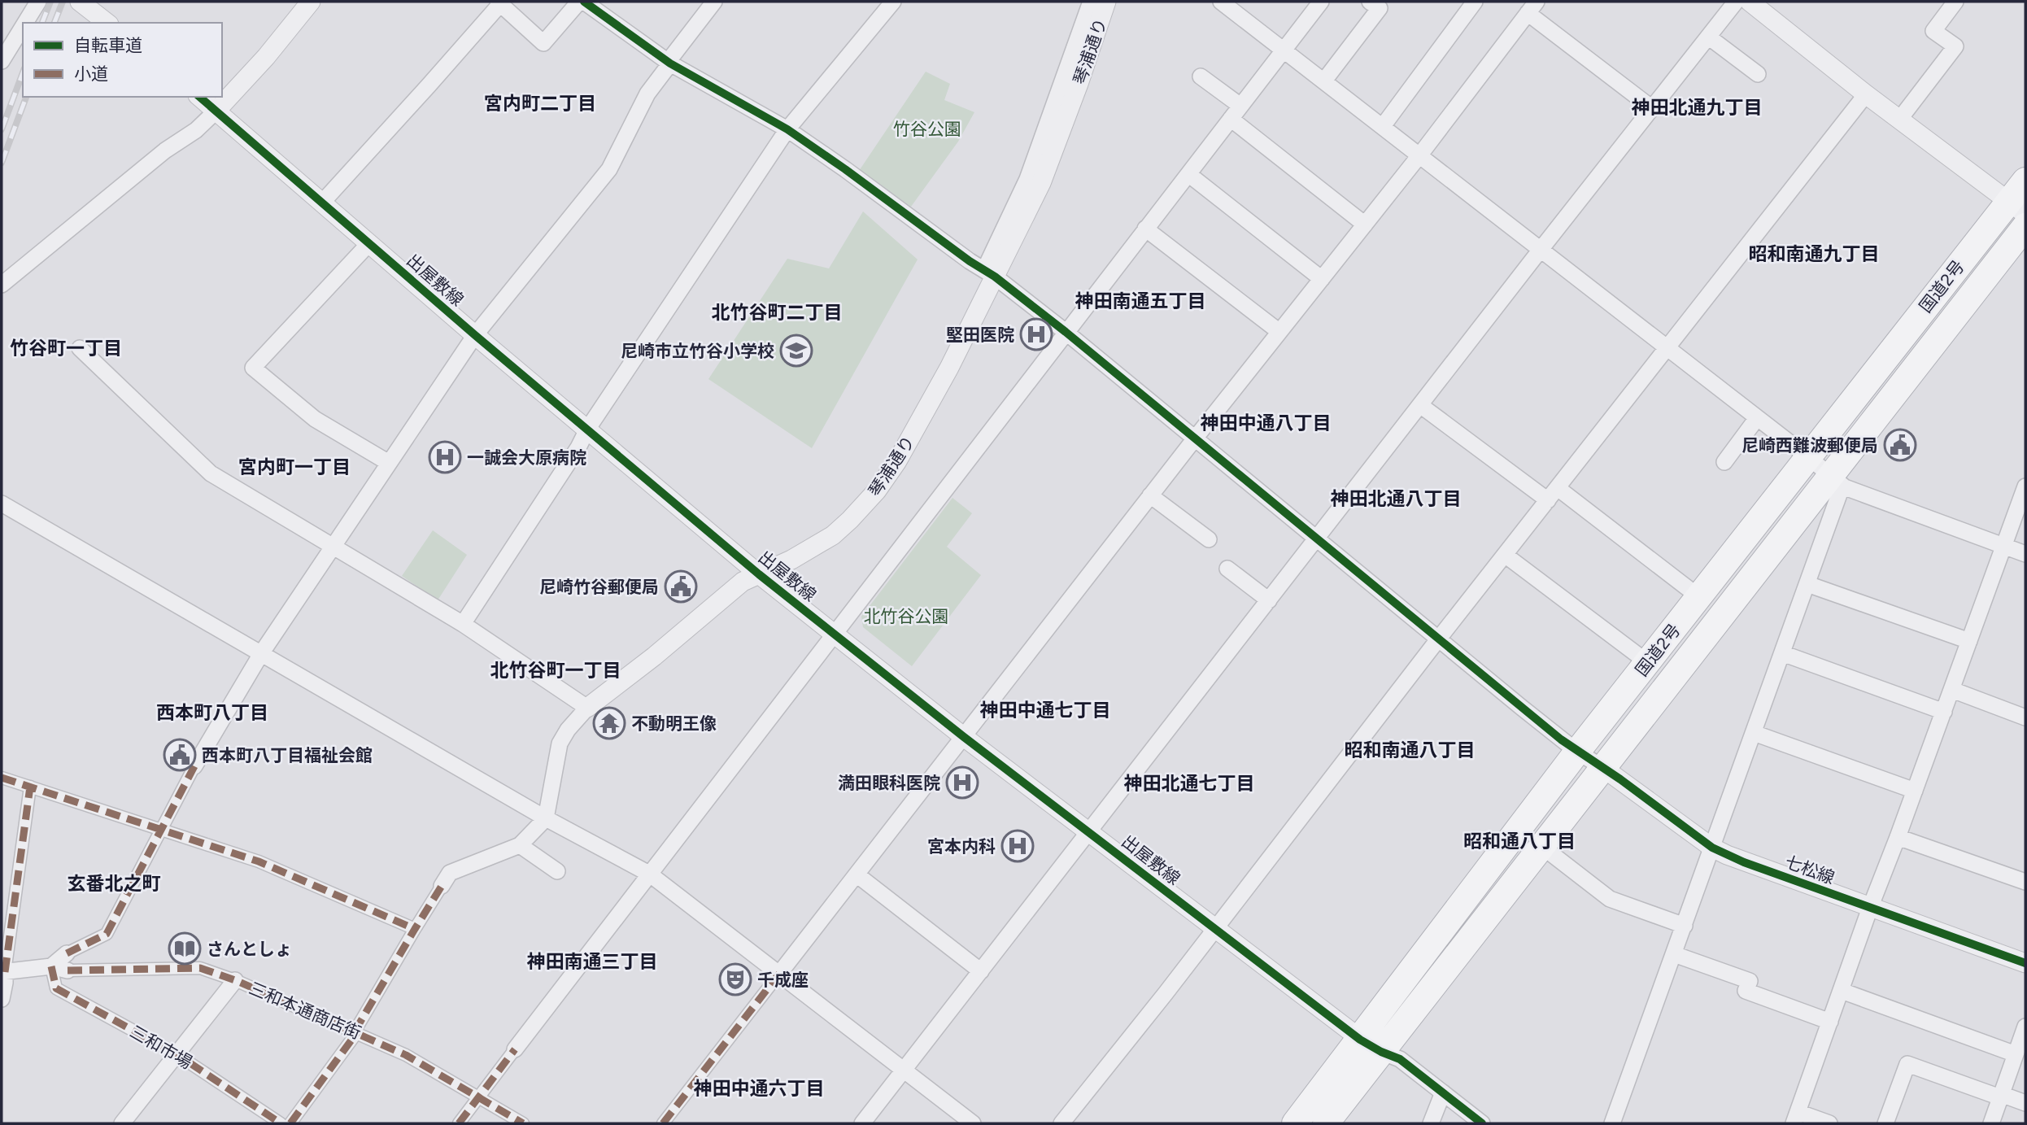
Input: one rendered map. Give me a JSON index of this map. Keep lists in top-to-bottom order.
{
  "streets": {
    "highway": ["国道2号"],
    "street": [
      "琴浦通り",
      "出屋敷線",
      "七松線",
      "三和本通商店街",
      "三和市場"
    ]
  },
  "crossings": [
    ["琴浦通り", "出屋敷線"],
    ["出屋敷線", "国道2号"],
    ["国道2号", "七松線"]
  ],
  "districts": [
    "宮内町二丁目",
    "神田北通九丁目",
    "昭和南通九丁目",
    "神田南通五丁目",
    "北竹谷町二丁目",
    "竹谷町一丁目",
    "神田中通八丁目",
    "宮内町一丁目",
    "神田北通八丁目",
    "北竹谷町一丁目",
    "神田中通七丁目",
    "西本町八丁目",
    "昭和南通八丁目",
    "神田北通七丁目",
    "昭和通八丁目",
    "玄番北之町",
    "神田南通三丁目",
    "神田中通六丁目"
  ],
  "parks": ["竹谷公園", "北竹谷公園"],
  "places": {
    "hospital": [
      "堅田医院",
      "一誠会大原病院",
      "満田眼科医院",
      "宮本内科"
    ],
    "school or university": ["尼崎市立竹谷小学校"],
    "public building": ["尼崎西難波郵便局", "尼崎竹谷郵便局", "西本町八丁目福祉会館"],
    "temple": ["不動明王像"],
    "library": ["さんとしょ"],
    "theatre": ["千成座"]
  },
  "legend": ["自転車道", "小道"]
}
